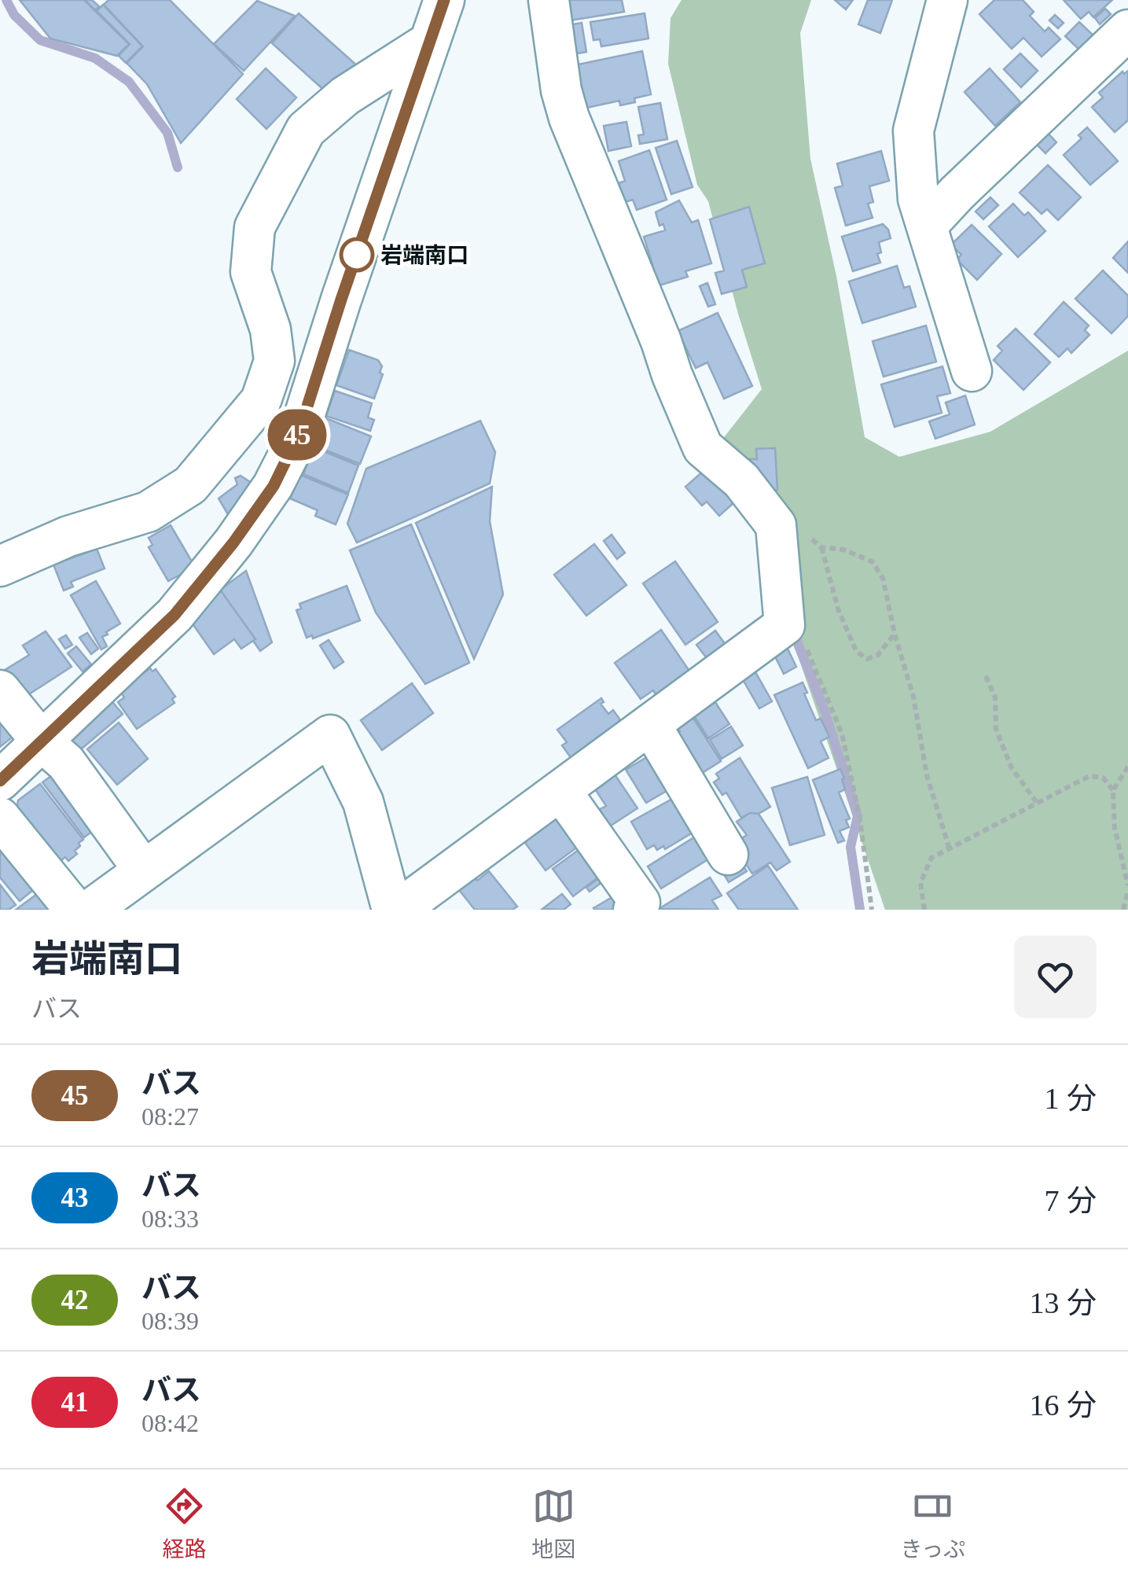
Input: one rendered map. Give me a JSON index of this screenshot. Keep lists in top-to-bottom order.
{
  "places": ["岩端南口"],
  "lines": ["bus line 45"],
  "page": {
    "on_map": "45",
    "heading": ["岩端南口", "バス"],
    "list": [
      {
        "mark": "45",
        "name": "バス",
        "note": "08:27",
        "value": "1 分"
      },
      {
        "mark": "43",
        "name": "バス",
        "note": "08:33",
        "value": "7 分"
      },
      {
        "mark": "42",
        "name": "バス",
        "note": "08:39",
        "value": "13 分"
      },
      {
        "mark": "41",
        "name": "バス",
        "note": "08:42",
        "value": "16 分"
      }
    ],
    "tabs": ["経路", "地図", "きっぷ"]
  }
}
